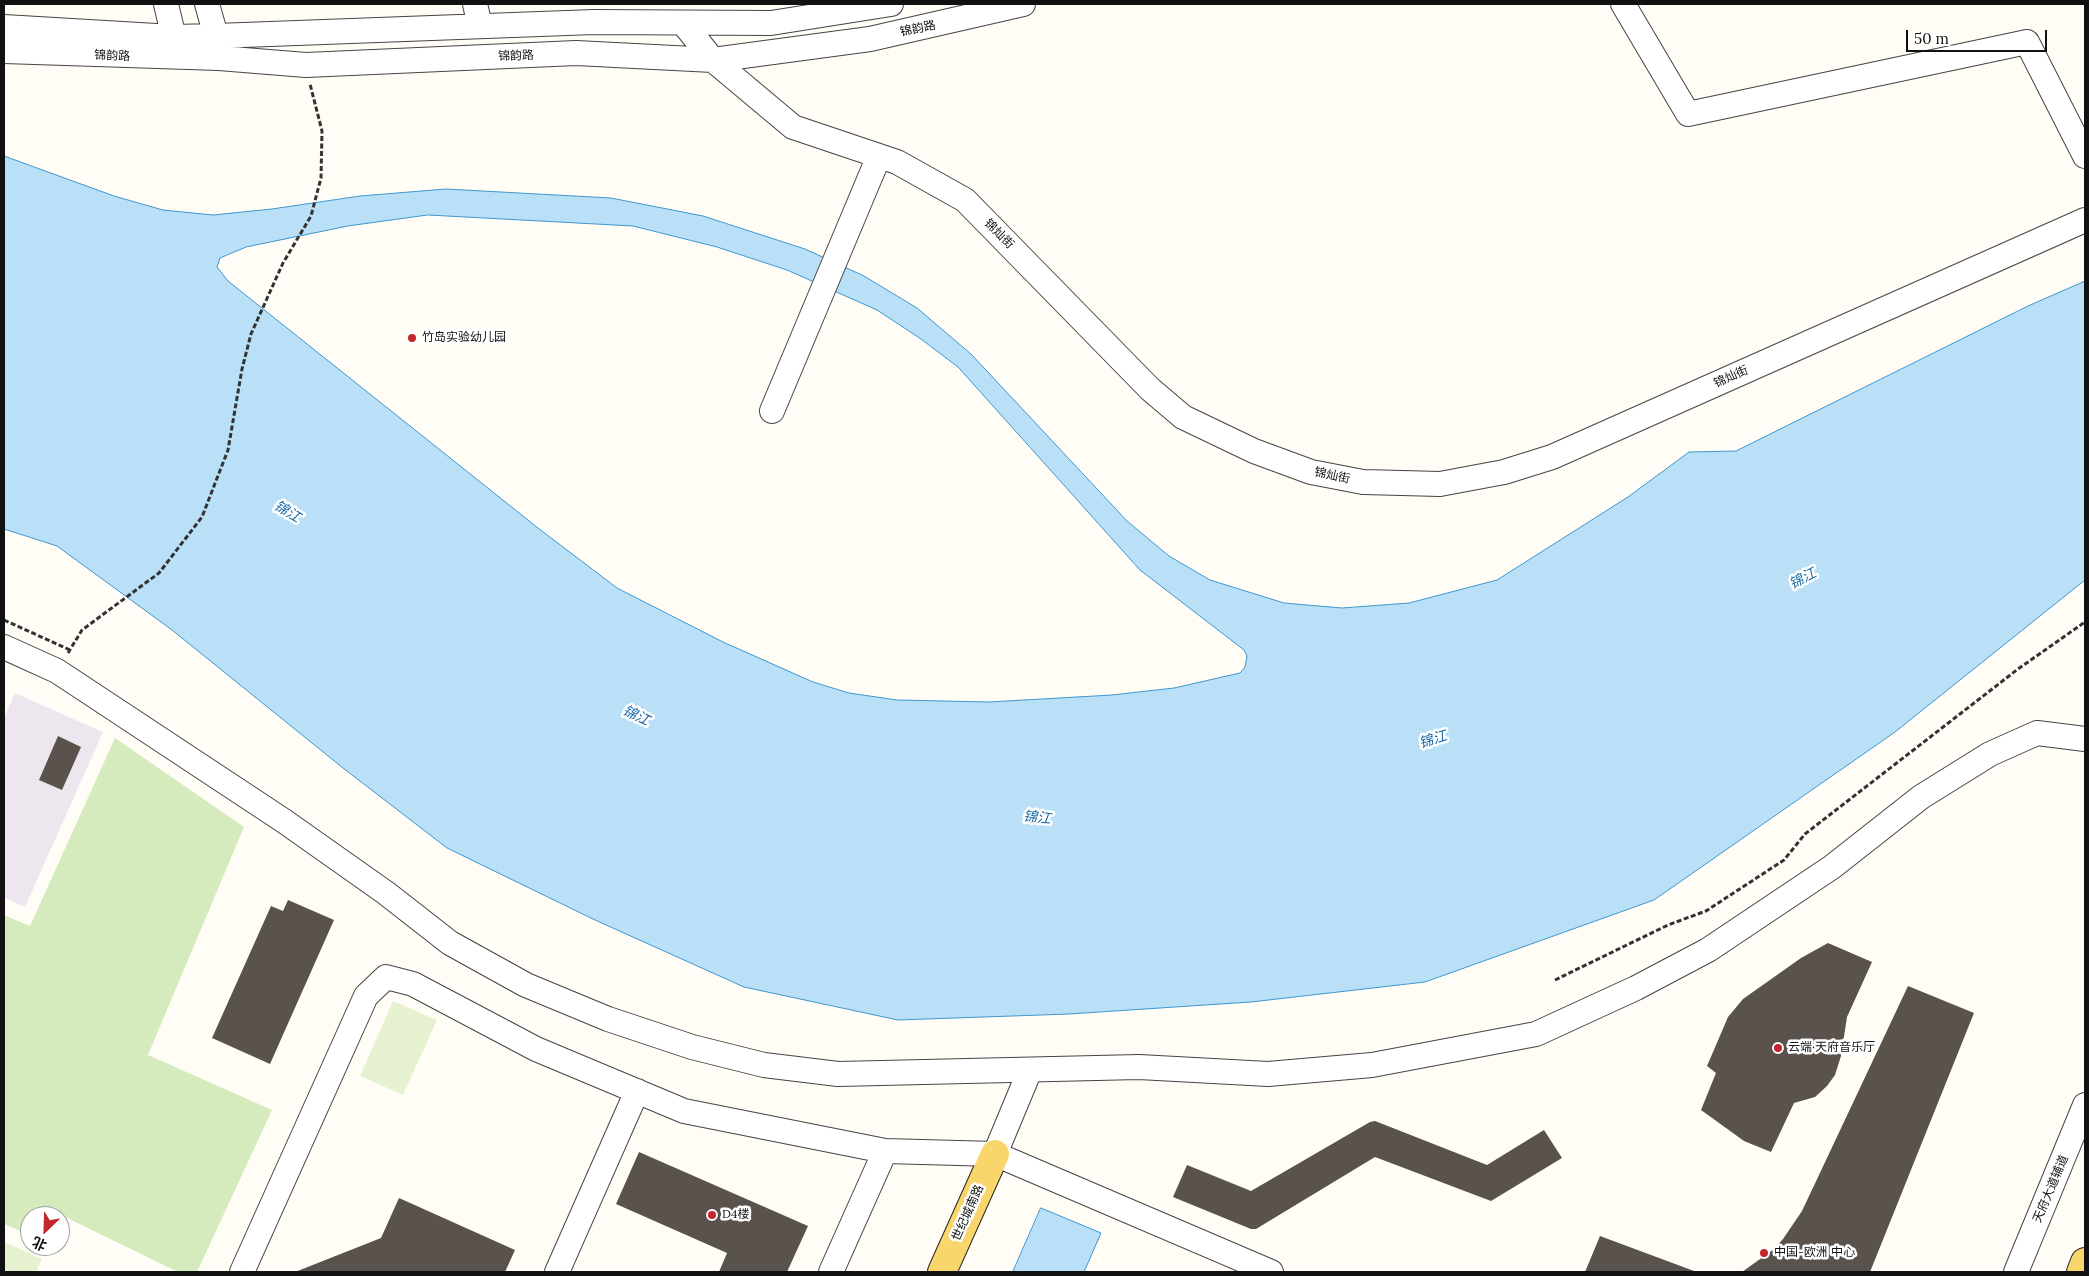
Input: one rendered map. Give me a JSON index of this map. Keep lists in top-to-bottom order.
{
  "streets": {
    "main road": ["世纪城南路"],
    "street": ["锦韵路", "锦灿街", "天府大道辅道"]
  },
  "crossings": [
    ["锦韵路", "锦灿街"]
  ],
  "water": ["锦江"],
  "places": [
    "竹岛实验幼儿园",
    "云端·天府音乐厅",
    "D4楼",
    "中国-欧洲 中心"
  ],
  "scale_bar": "50 m",
  "north": "bottom left"
}
